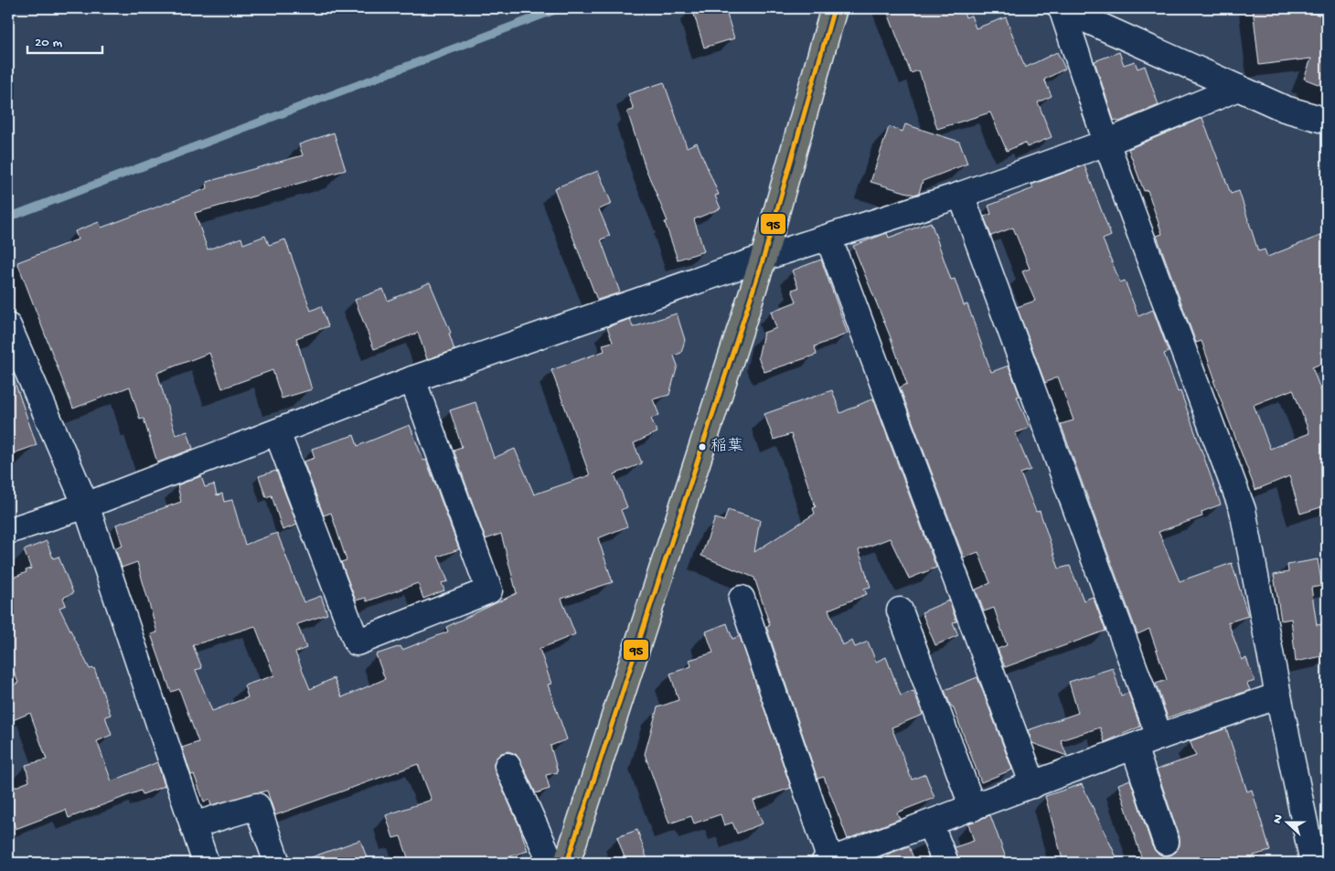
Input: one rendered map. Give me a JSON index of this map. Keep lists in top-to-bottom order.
{
  "places": ["稲葉"],
  "lines": ["transit line 95"],
  "scale_bar": "20 m",
  "north": "left"
}
